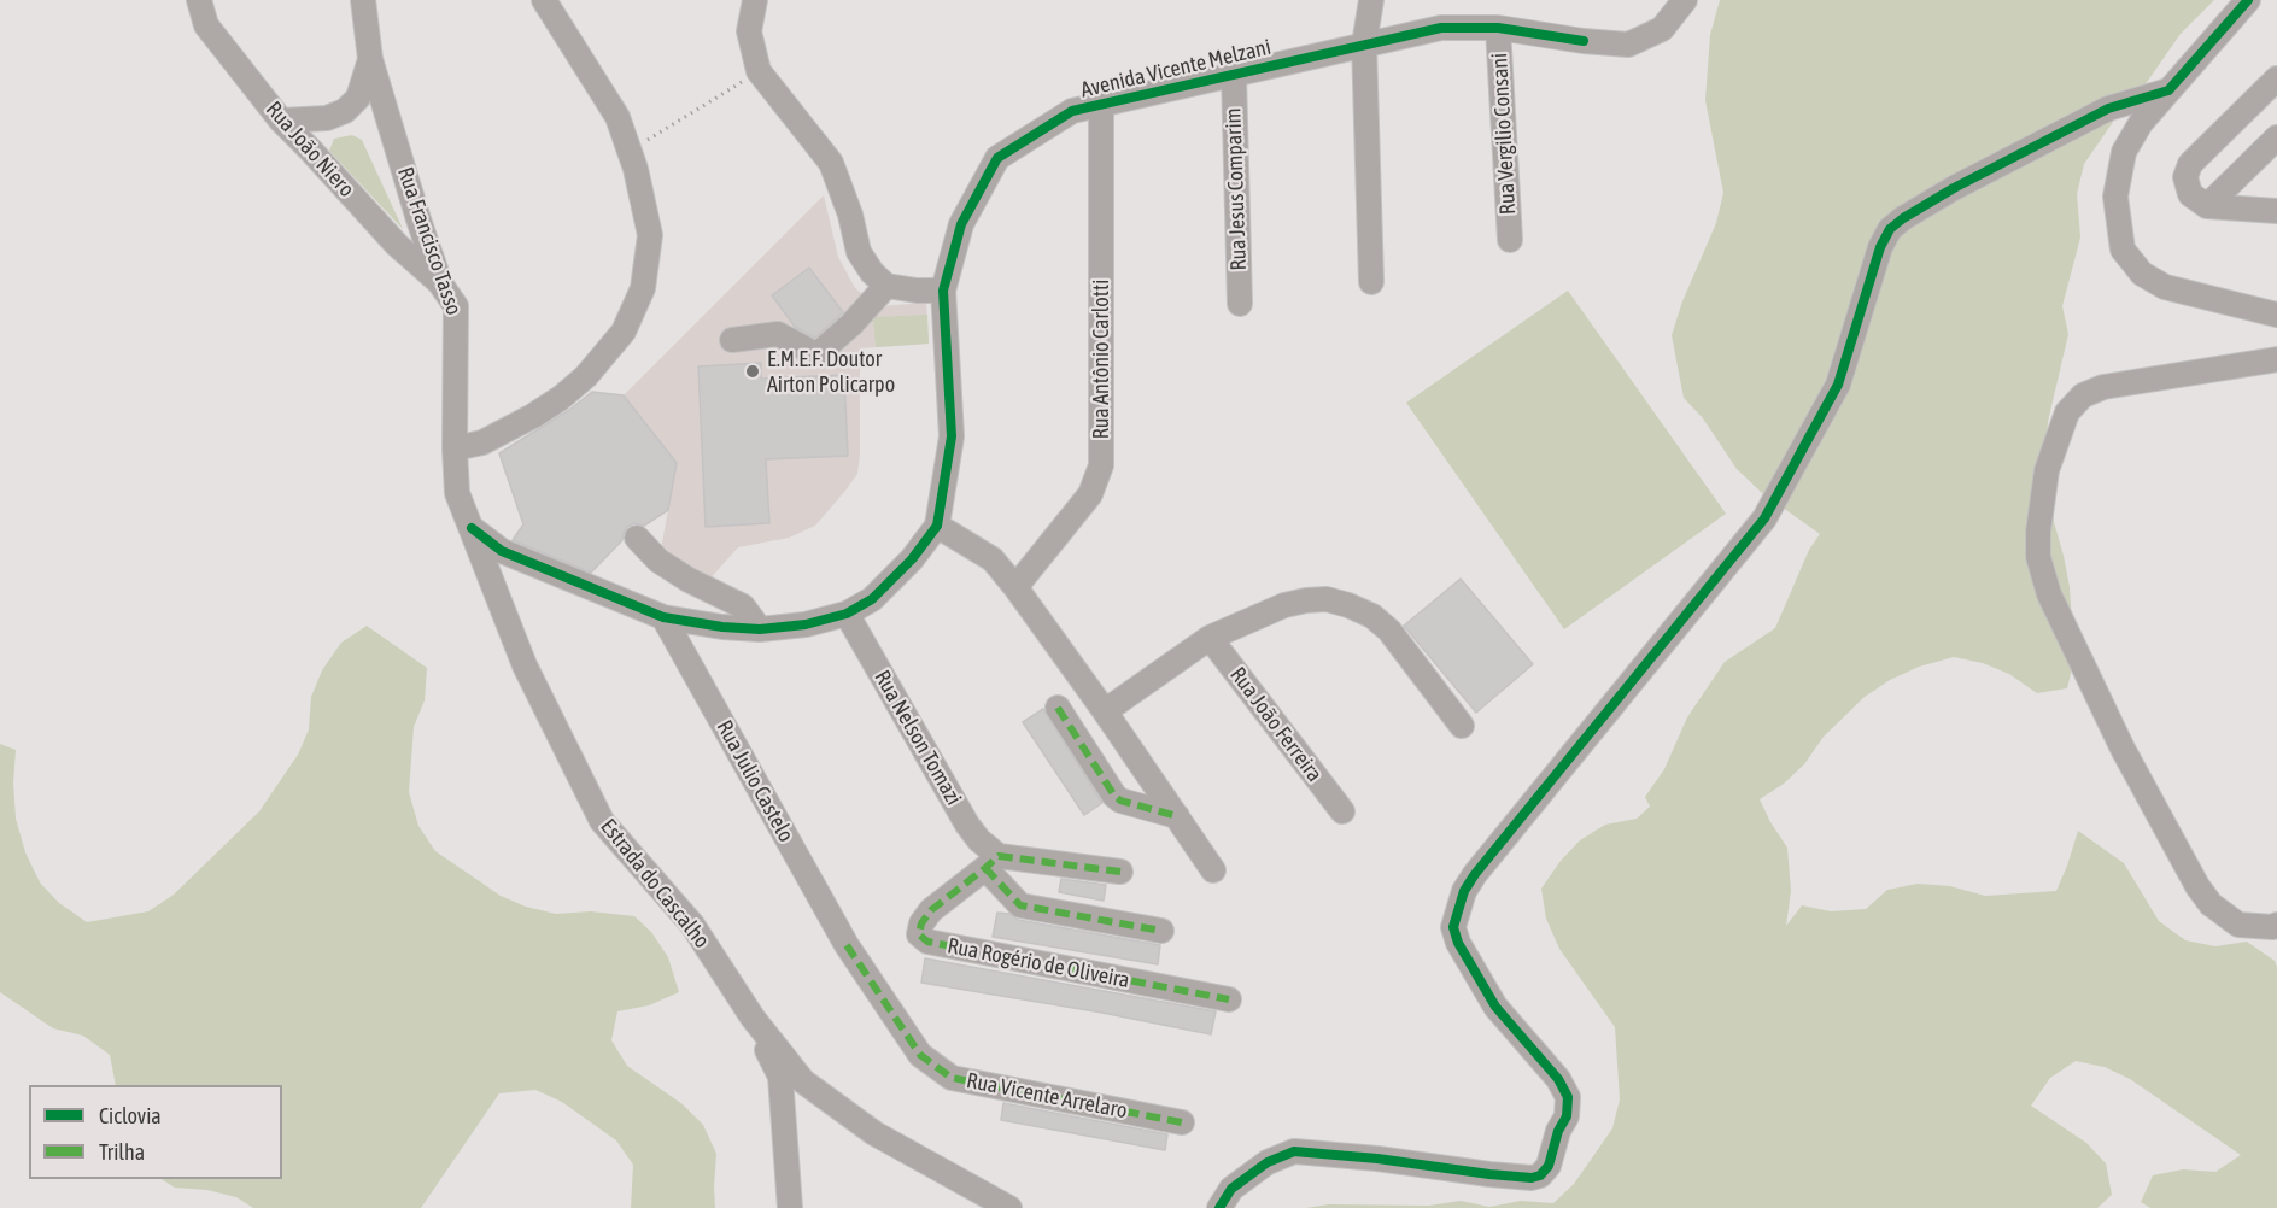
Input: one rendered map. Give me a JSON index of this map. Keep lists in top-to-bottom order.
{
  "streets": {
    "street": [
      "Avenida Vicente Melzani",
      "Rua Vergilio Consani",
      "Rua João Niero",
      "Rua Jesus Comparim",
      "Rua Francisco Tasso",
      "Rua Antônio Carlotti",
      "Rua João Ferreira",
      "Rua Nelson Tomazi",
      "Rua Julio Castelo",
      "Estrada do Cascalho",
      "Rua Rogério de Oliveira",
      "Rua Vicente Arrelaro"
    ]
  },
  "crossings": [
    ["Avenida Vicente Melzani", "Rua Vergilio Consani"],
    ["Avenida Vicente Melzani", "Rua Jesus Comparim"],
    ["Avenida Vicente Melzani", "Rua Francisco Tasso"],
    ["Avenida Vicente Melzani", "Rua Antônio Carlotti"],
    ["Avenida Vicente Melzani", "Rua Nelson Tomazi"],
    ["Avenida Vicente Melzani", "Rua Julio Castelo"],
    ["Avenida Vicente Melzani", "Estrada do Cascalho"],
    ["Rua João Niero", "Rua Francisco Tasso"],
    ["Rua Francisco Tasso", "Estrada do Cascalho"],
    ["Rua Nelson Tomazi", "Rua Rogério de Oliveira"],
    ["Rua Julio Castelo", "Rua Vicente Arrelaro"]
  ],
  "places": ["E.M.E.F. Doutor Airton Policarpo"],
  "legend": ["Ciclovia", "Trilha"]
}
